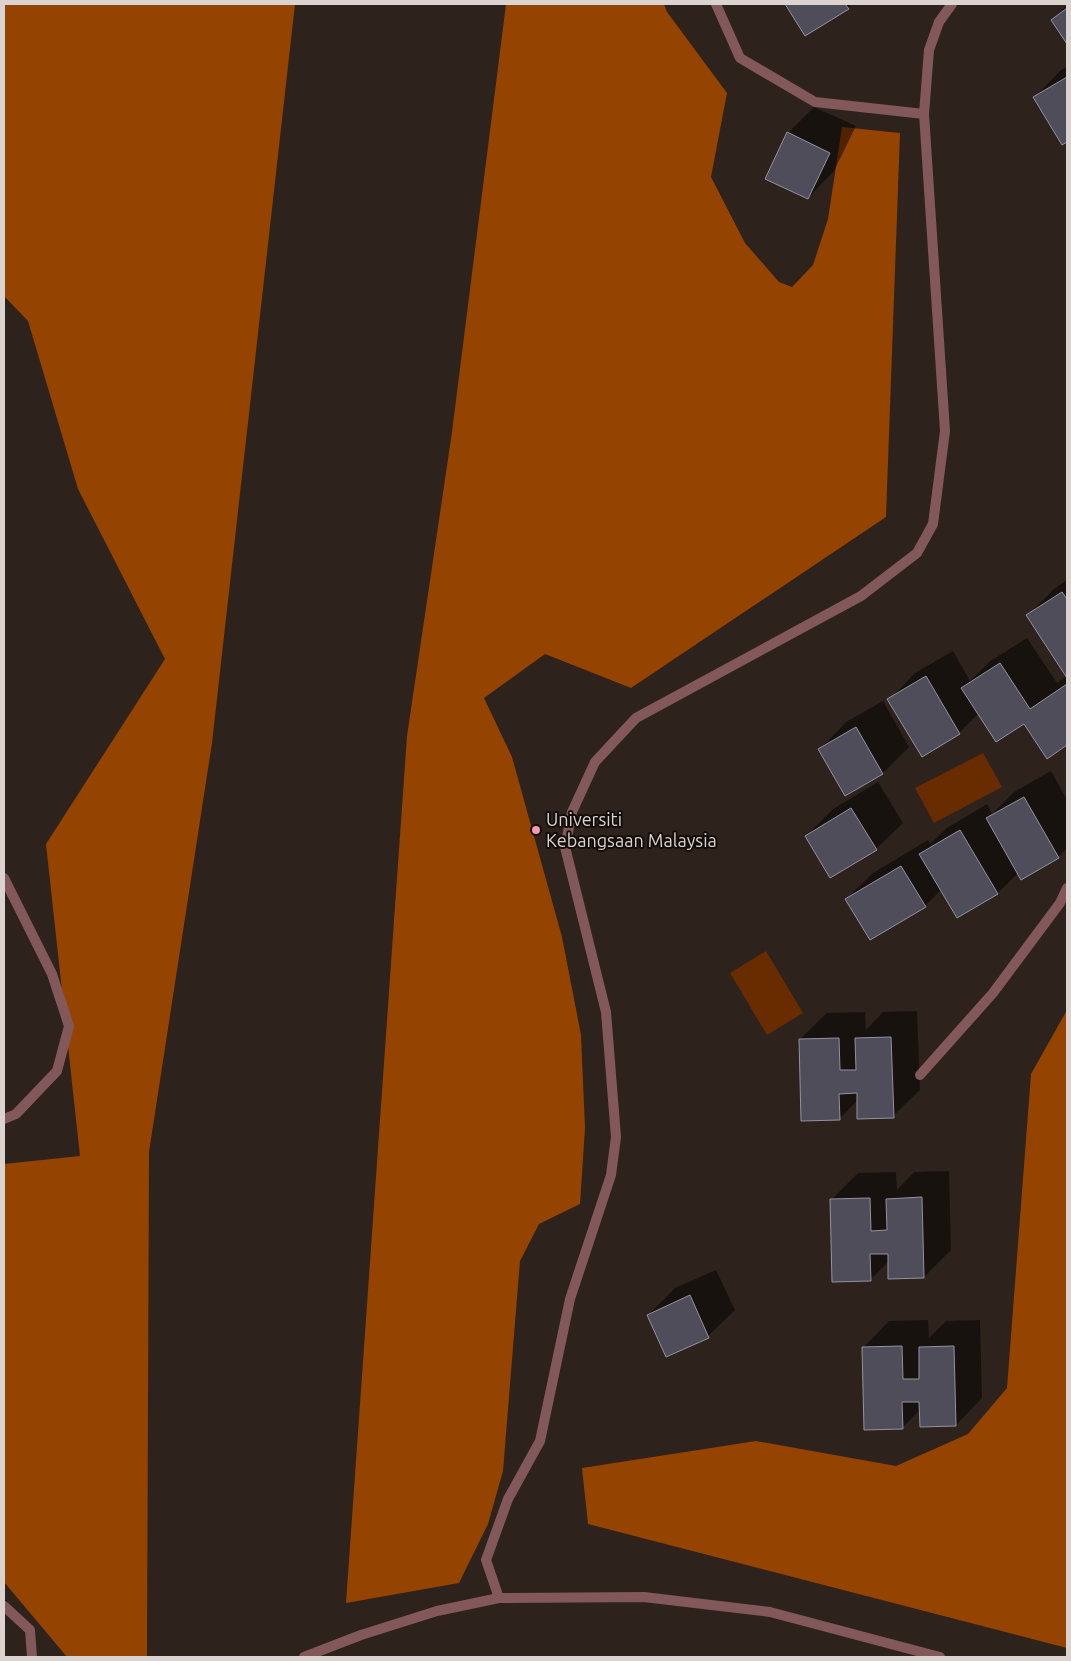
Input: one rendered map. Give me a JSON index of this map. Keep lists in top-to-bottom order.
{
  "places": ["Universiti Kebangsaan Malaysia"]
}
